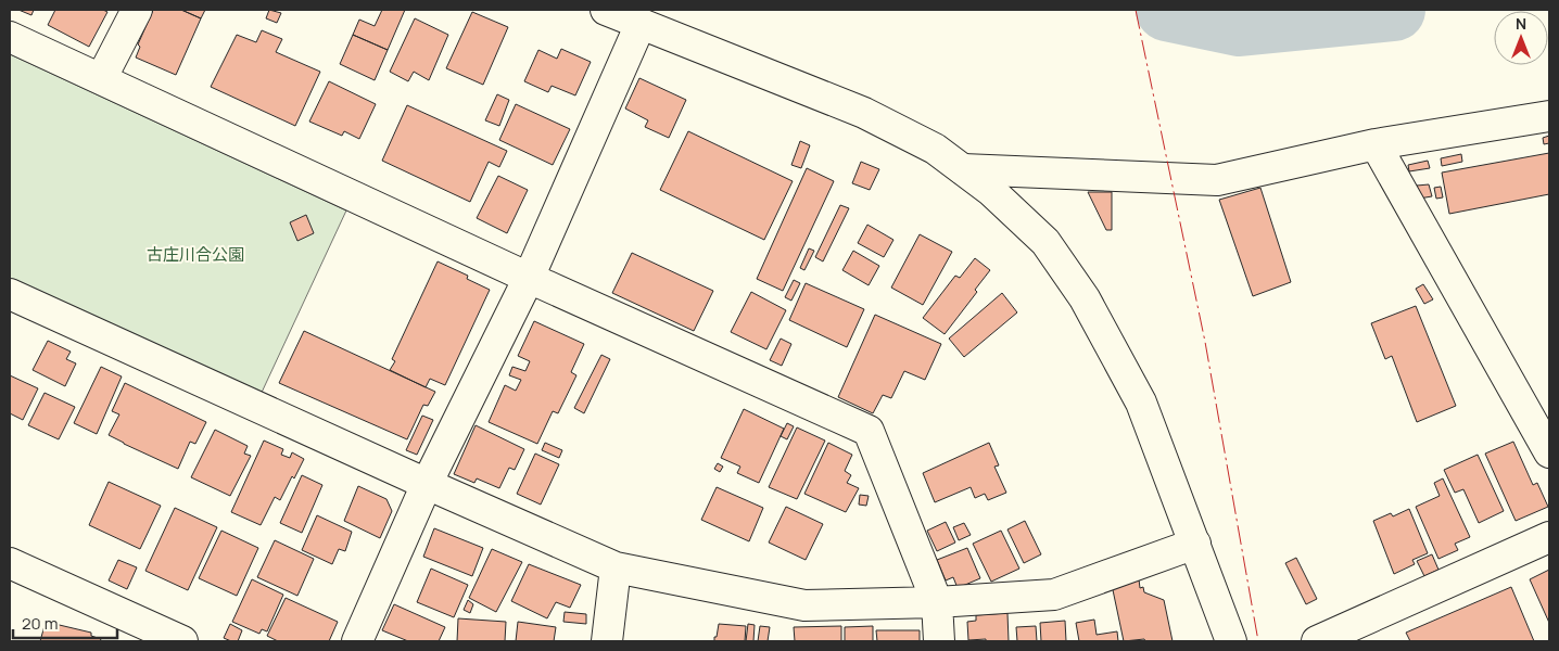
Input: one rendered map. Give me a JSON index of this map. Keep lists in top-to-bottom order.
{
  "parks": ["古庄川合公園"],
  "scale_bar": "20 m",
  "north": "top"
}
